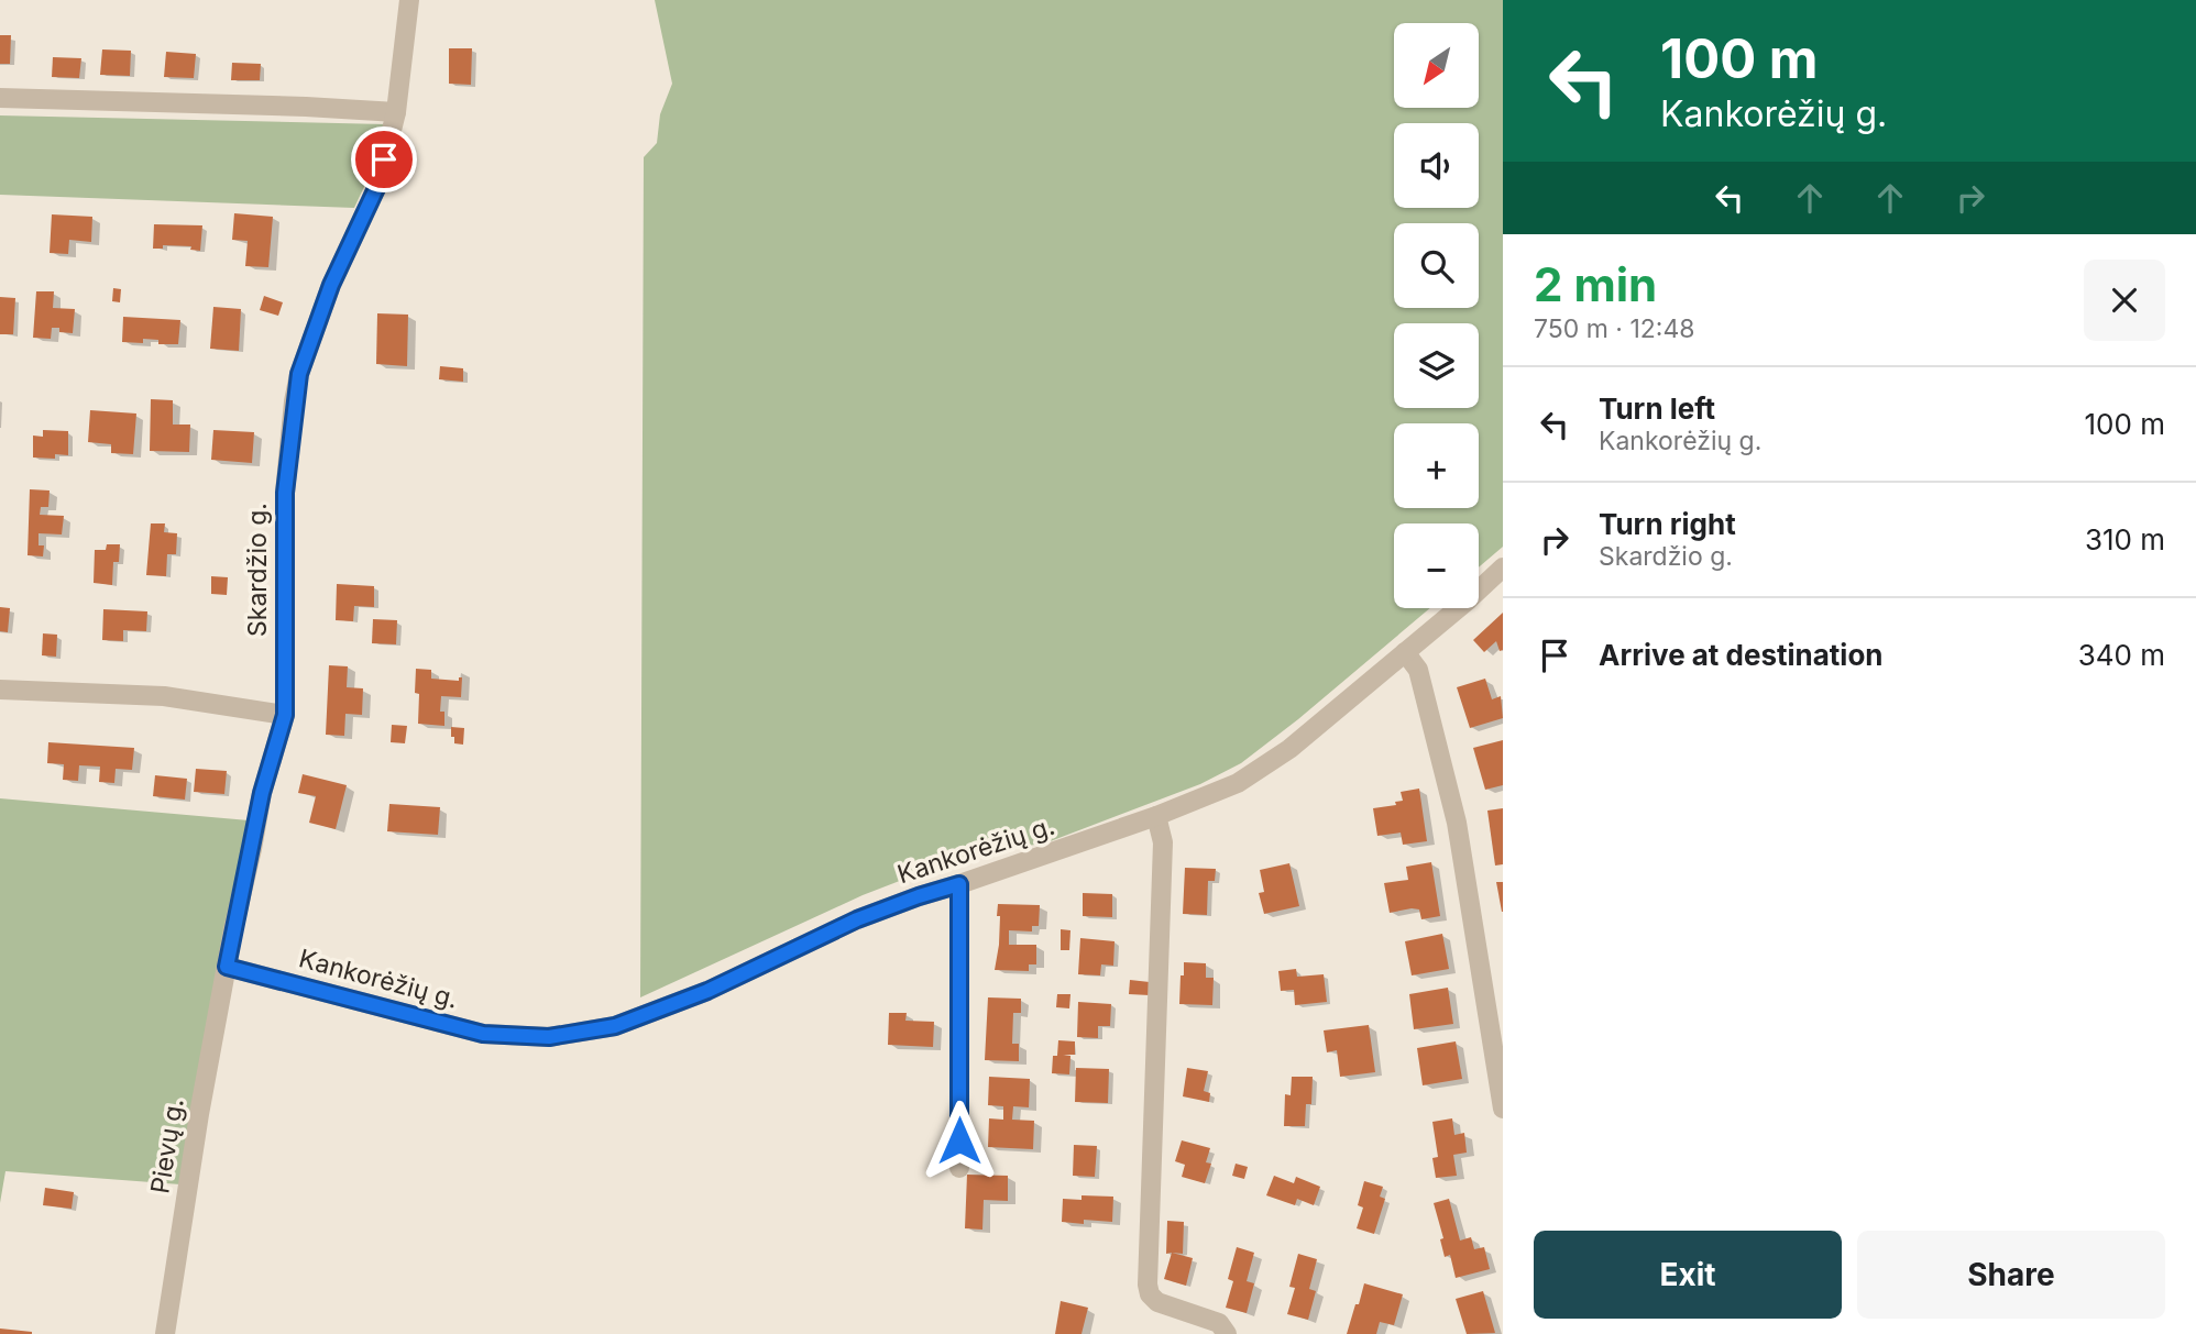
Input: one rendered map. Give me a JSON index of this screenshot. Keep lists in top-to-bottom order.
{
  "streets": {
    "street": ["Skardžio g.", "Kankorėžių g.", "Pievų g."]
  },
  "crossings": [
    ["Skardžio g.", "Kankorėžių g."],
    ["Skardžio g.", "Pievų g."],
    ["Kankorėžių g.", "Pievų g."]
  ],
  "north": "bottom left",
  "page": {
    "turn": ["100 m", "Kankorėžių g."],
    "map_buttons": ["+", "−"],
    "heading": ["2 min", "750 m · 12:48"],
    "list": [
      {
        "name": "Turn left",
        "note": "Kankorėžių g.",
        "value": "100 m"
      },
      {
        "name": "Turn right",
        "note": "Skardžio g.",
        "value": "310 m"
      },
      {
        "name": "Arrive at destination",
        "value": "340 m"
      }
    ],
    "buttons": ["Exit", "Share"]
  }
}
